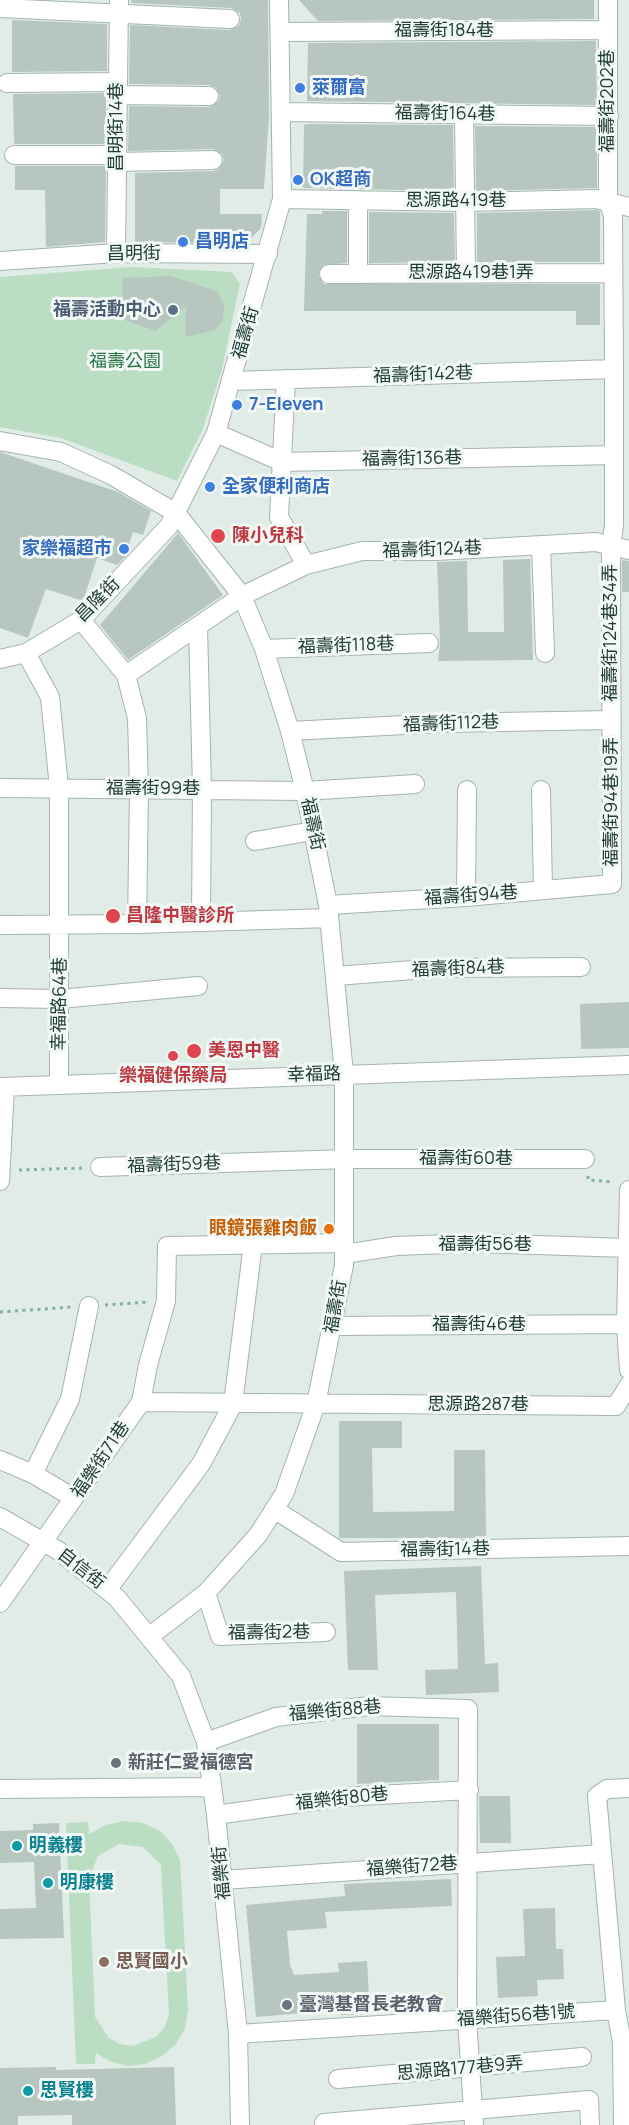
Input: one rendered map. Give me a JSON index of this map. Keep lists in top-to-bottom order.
{
  "streets": {
    "street": [
      "福壽街184巷",
      "福壽街202巷",
      "福壽街164巷",
      "昌明街14巷",
      "思源路419巷",
      "昌明街",
      "思源路419巷1弄",
      "福壽街",
      "福壽街142巷",
      "福壽街136巷",
      "福壽街124巷",
      "昌隆街",
      "福壽街124巷34弄",
      "福壽街118巷",
      "福壽街112巷",
      "福壽街99巷",
      "福壽街94巷19弄",
      "福壽街94巷",
      "福壽街84巷",
      "幸福路64巷",
      "幸福路",
      "福壽街60巷",
      "福壽街59巷",
      "福壽街56巷",
      "福壽街46巷",
      "思源路287巷",
      "福樂街71巷",
      "福壽街14巷",
      "自信街",
      "福壽街2巷",
      "福樂街88巷",
      "福樂街80巷",
      "福樂街72巷",
      "福樂街",
      "福樂街56巷1號",
      "思源路177巷9弄"
    ]
  },
  "crossings": [
    ["福壽街184巷", "福壽街202巷"],
    ["福壽街184巷", "福壽街"],
    ["福壽街202巷", "福壽街164巷"],
    ["福壽街202巷", "思源路419巷"],
    ["福壽街202巷", "思源路419巷1弄"],
    ["福壽街202巷", "福壽街142巷"],
    ["福壽街202巷", "福壽街124巷34弄"],
    ["福壽街164巷", "福壽街"],
    ["昌明街14巷", "昌明街"],
    ["思源路419巷", "福壽街"],
    ["昌明街", "福壽街"],
    ["福壽街", "福壽街142巷"],
    ["福壽街", "福壽街136巷"],
    ["福壽街", "福壽街124巷"],
    ["福壽街", "昌隆街"],
    ["福壽街", "福壽街118巷"],
    ["福壽街", "福壽街112巷"],
    ["福壽街", "福壽街99巷"],
    ["福壽街", "福壽街94巷"],
    ["福壽街", "福壽街84巷"],
    ["福壽街", "幸福路"],
    ["福壽街", "福壽街60巷"],
    ["福壽街", "福壽街59巷"],
    ["福壽街", "福壽街56巷"],
    ["福壽街", "福壽街46巷"],
    ["福壽街", "思源路287巷"],
    ["福壽街", "福壽街14巷"],
    ["福壽街", "自信街"],
    ["福壽街", "福壽街2巷"],
    ["福壽街", "福樂街"],
    ["福壽街142巷", "福壽街124巷34弄"],
    ["福壽街136巷", "福壽街124巷34弄"],
    ["福壽街124巷", "福壽街124巷34弄"],
    ["昌隆街", "幸福路64巷"],
    ["福壽街124巷34弄", "福壽街112巷"],
    ["福壽街124巷34弄", "福壽街94巷19弄"],
    ["福壽街112巷", "福壽街94巷19弄"],
    ["福壽街99巷", "幸福路64巷"],
    ["福壽街94巷19弄", "福壽街94巷"],
    ["福壽街94巷", "幸福路64巷"],
    ["幸福路64巷", "幸福路"],
    ["福壽街60巷", "福壽街59巷"],
    ["福壽街56巷", "福樂街71巷"],
    ["福樂街71巷", "自信街"],
    ["自信街", "福樂街"],
    ["福樂街88巷", "福樂街80巷"],
    ["福樂街88巷", "福樂街"],
    ["福樂街80巷", "福樂街"],
    ["福樂街72巷", "福樂街"],
    ["福樂街", "福樂街56巷1號"]
  ],
  "parks": ["福壽公園"],
  "places": [
    "萊爾富",
    "OK超商",
    "昌明店",
    "福壽活動中心",
    "7-Eleven",
    "全家便利商店",
    "陳小兒科",
    "家樂福超市",
    "昌隆中醫診所",
    "美恩中醫",
    "樂福健保藥局",
    "眼鏡張雞肉飯",
    "新莊仁愛福德宮",
    "明義樓",
    "明康樓",
    "思賢國小",
    "臺灣基督長老教會",
    "思賢樓"
  ]
}
